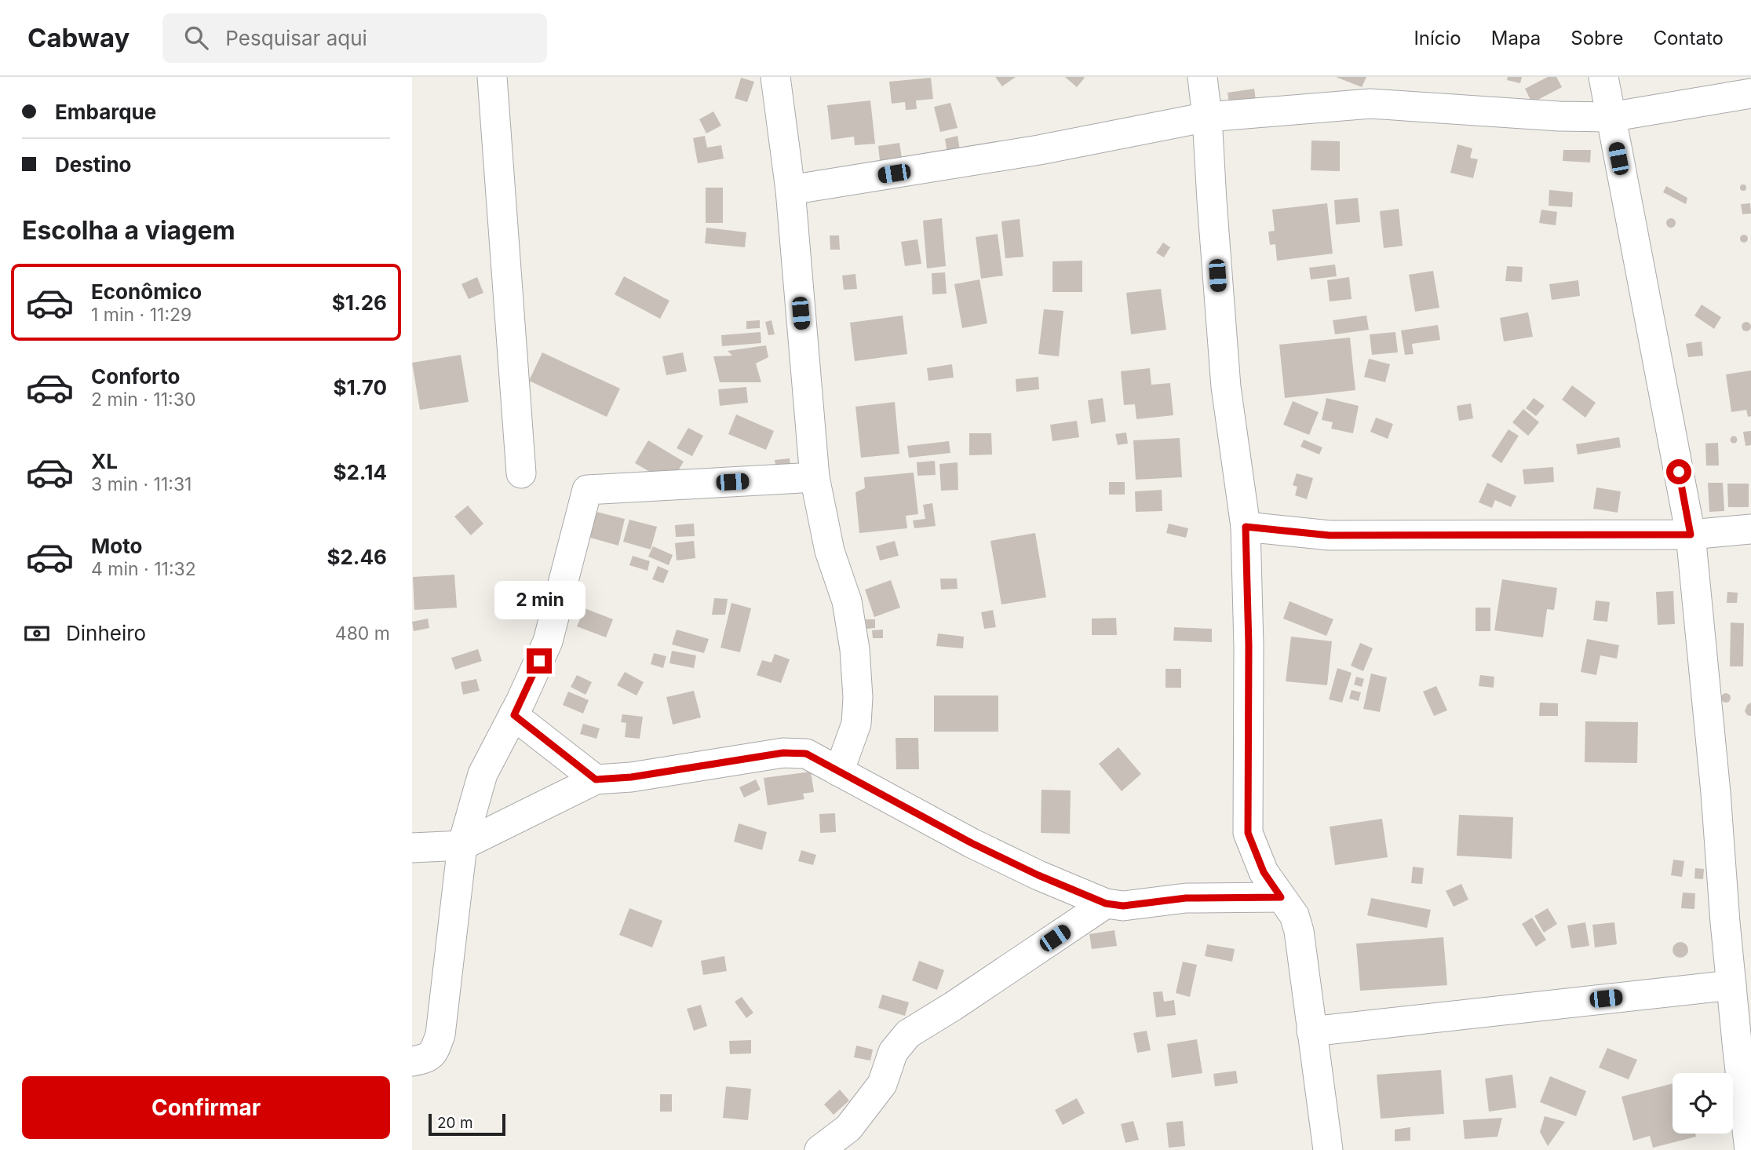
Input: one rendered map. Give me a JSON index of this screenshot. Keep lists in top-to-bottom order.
{
  "scale_bar": "20 m",
  "page": {
    "header": "Cabway",
    "search": "Pesquisar aqui",
    "nav": [
      "Início",
      "Mapa",
      "Sobre",
      "Contato"
    ],
    "banner": ["Embarque", "Destino"],
    "heading": "Escolha a viagem",
    "list": [
      {
        "name": "Econômico",
        "note": "1 min · 11:29",
        "value": "$1.26"
      },
      {
        "name": "Conforto",
        "note": "2 min · 11:30",
        "value": "$1.70"
      },
      {
        "name": "XL",
        "note": "3 min · 11:31",
        "value": "$2.14"
      },
      {
        "name": "Moto",
        "note": "4 min · 11:32",
        "value": "$2.46"
      }
    ],
    "bubble": "2 min",
    "pay": ["Dinheiro", "480 m"],
    "buttons": "Confirmar",
    "scale": "20 m"
  }
}
